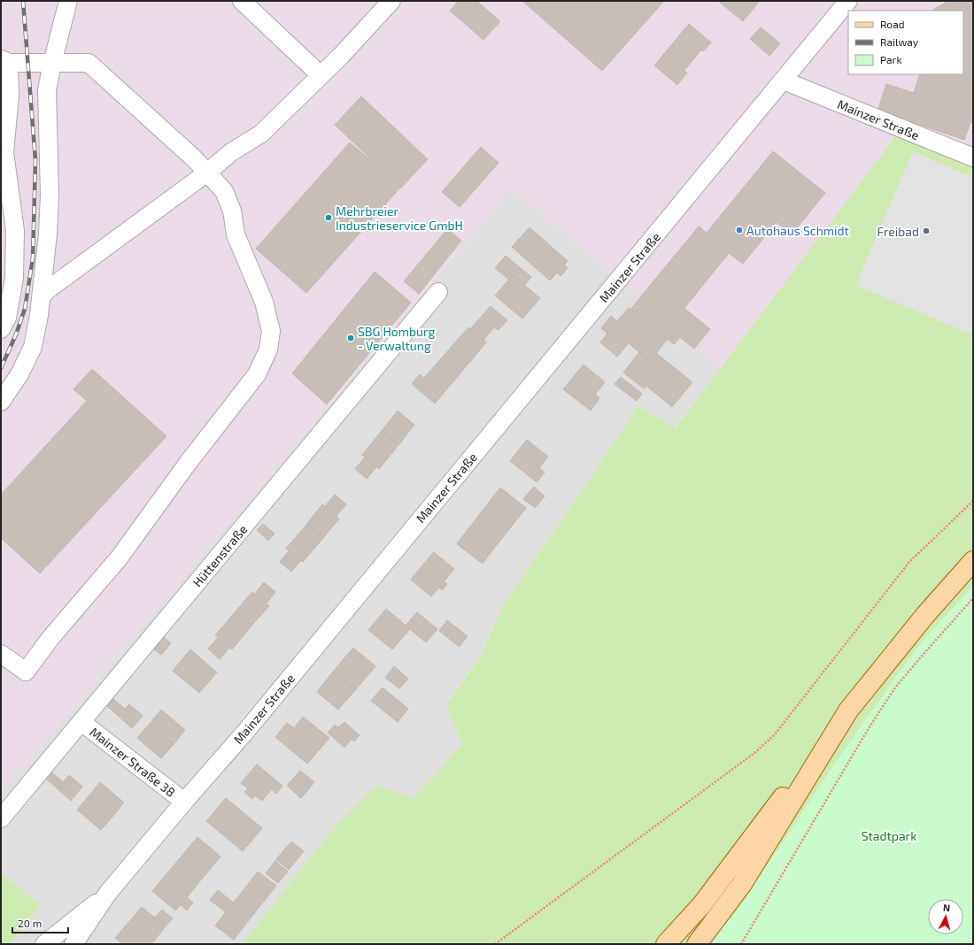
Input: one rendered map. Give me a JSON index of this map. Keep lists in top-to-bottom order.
{
  "streets": {
    "street": ["Mainzer Straße", "Hüttenstraße", "Mainzer Straße 38"]
  },
  "crossings": [
    ["Mainzer Straße", "Mainzer Straße 38"],
    ["Hüttenstraße", "Mainzer Straße 38"]
  ],
  "parks": ["Stadtpark"],
  "places": [
    "Mehrbreier Industrieservice GmbH",
    "Autohaus Schmidt",
    "Freibad",
    "SBG Homburg - Verwaltung"
  ],
  "legend": ["Road", "Railway", "Park"],
  "scale_bar": "20 m",
  "north": "top"
}
